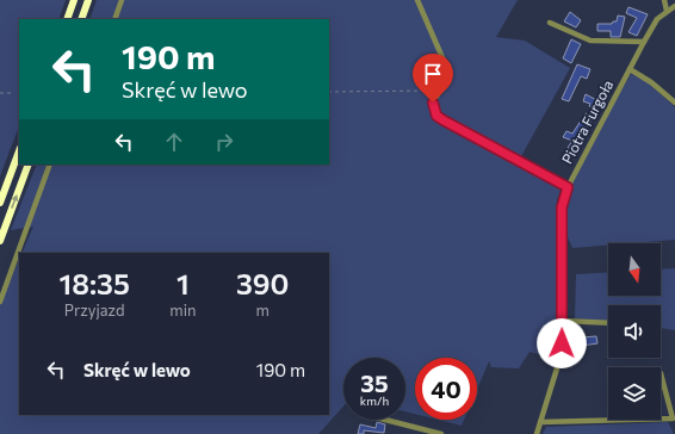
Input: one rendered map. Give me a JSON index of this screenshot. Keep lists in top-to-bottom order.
{
  "streets": {
    "street": ["Piotra Furgoła"]
  },
  "north": "bottom",
  "page": {
    "turn": ["190 m", "Skręć w lewo"],
    "eta": [
      "18:35",
      "Przyjazd",
      "1",
      "min",
      "390",
      "m"
    ],
    "list": [
      {
        "name": "Skręć w lewo",
        "value": "190 m"
      }
    ],
    "speed": "35 km/h",
    "limit": "40"
  }
}
